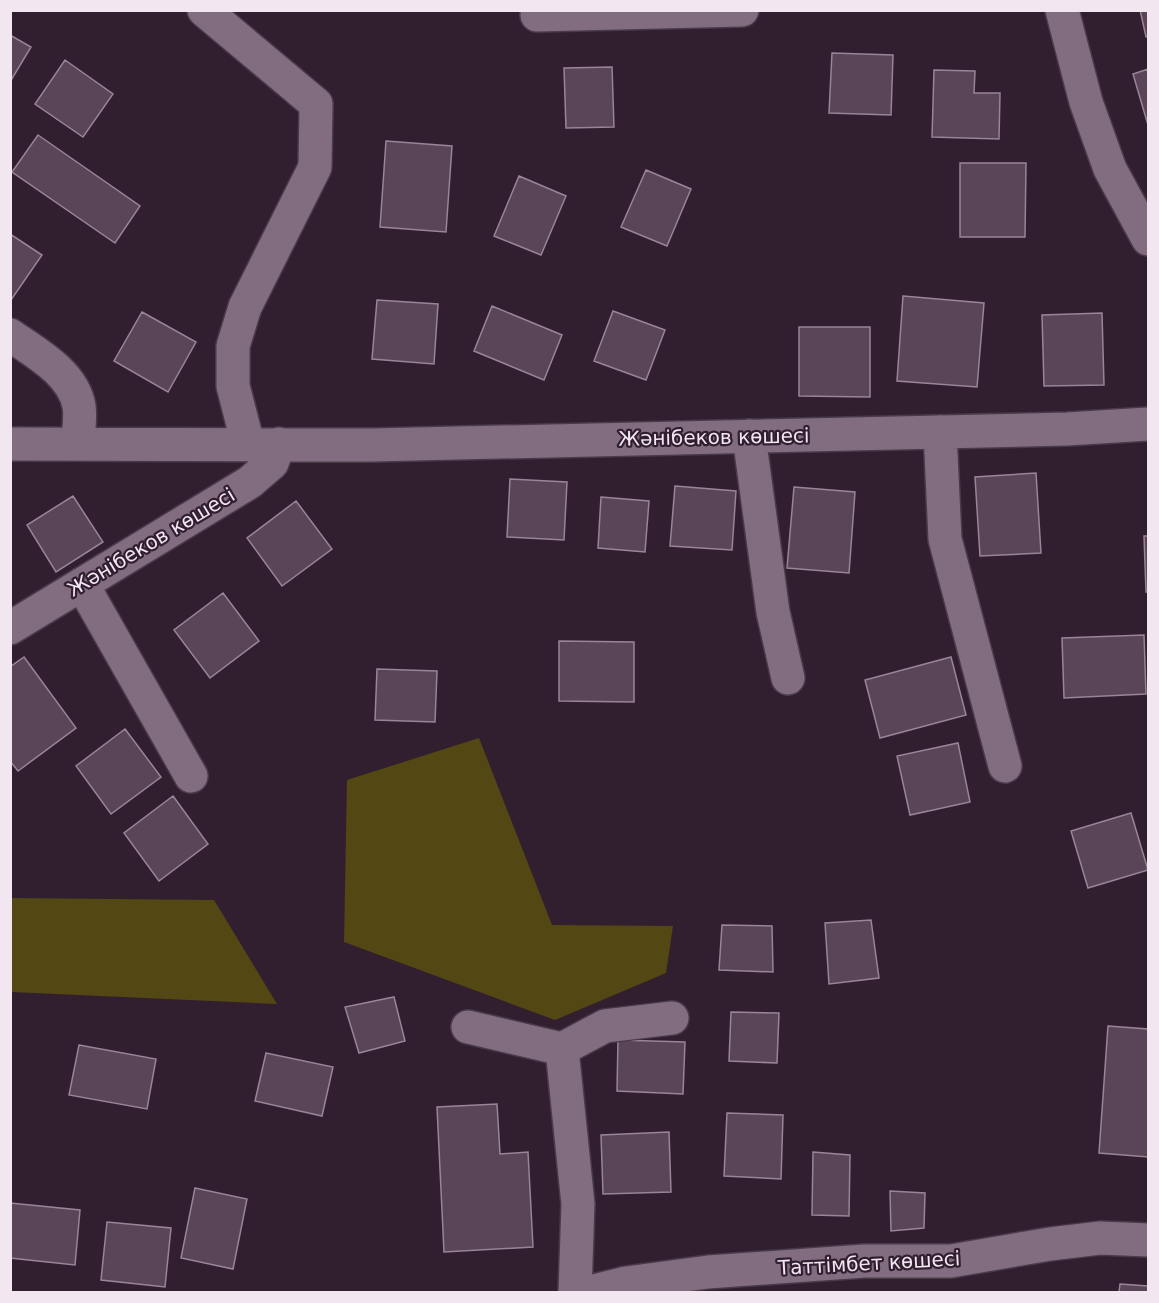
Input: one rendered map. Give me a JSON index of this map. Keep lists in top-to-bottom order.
{
  "streets": {
    "street": ["Жәнібеков көшесі", "Таттімбет көшесі"]
  }
}
